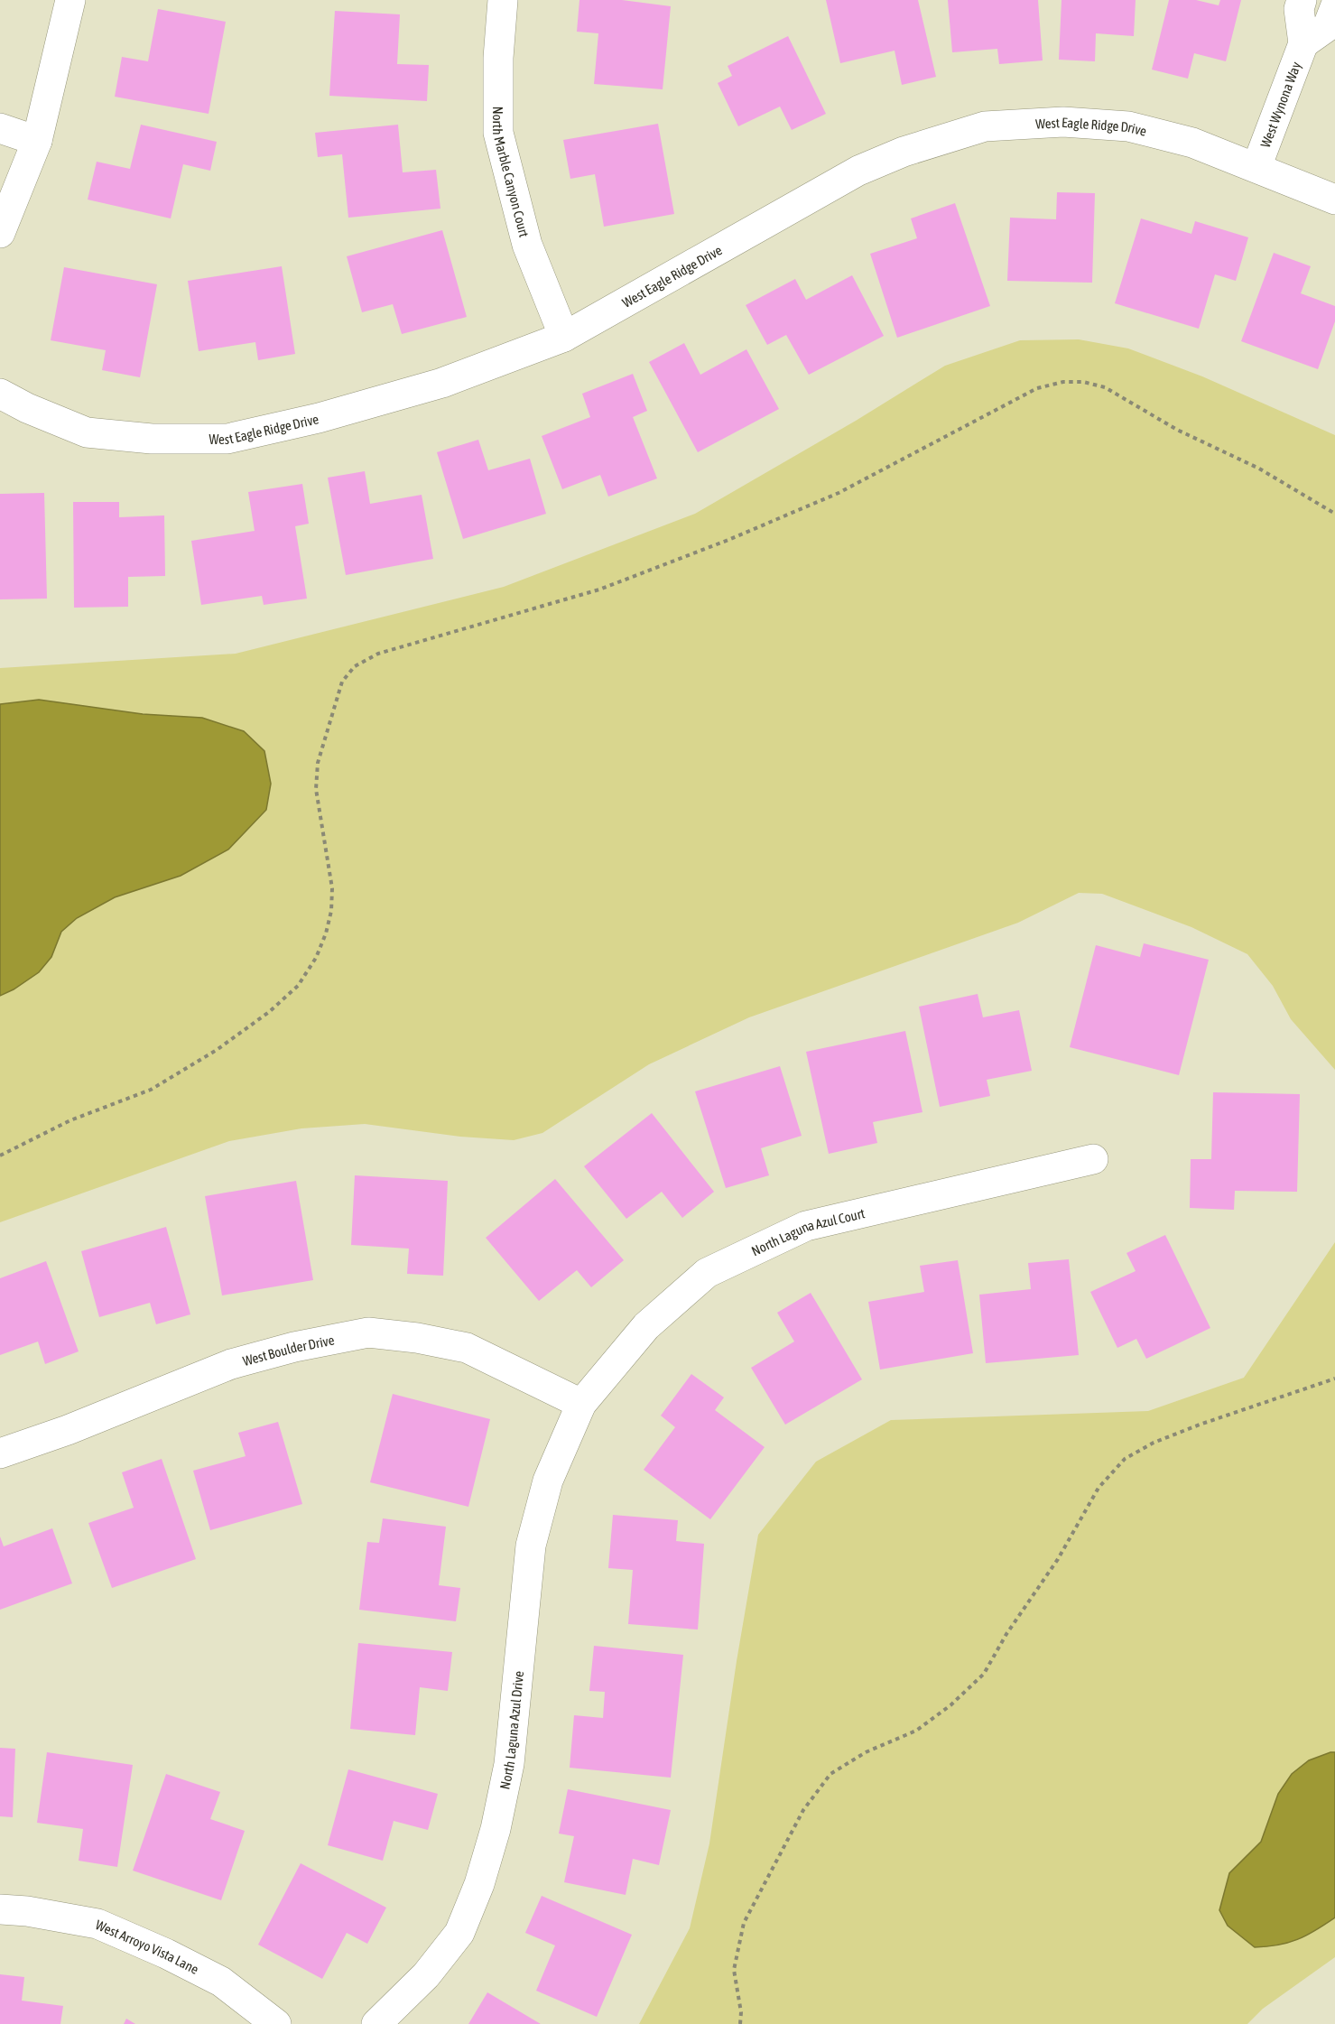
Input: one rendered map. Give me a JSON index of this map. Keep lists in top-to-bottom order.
{
  "streets": {
    "street": [
      "West Wynona Way",
      "West Eagle Ridge Drive",
      "North Marble Canyon Court",
      "North Laguna Azul Court",
      "West Boulder Drive",
      "North Laguna Azul Drive",
      "West Arroyo Vista Lane"
    ]
  },
  "crossings": [
    ["West Wynona Way", "West Eagle Ridge Drive"],
    ["West Eagle Ridge Drive", "North Marble Canyon Court"],
    ["North Laguna Azul Court", "West Boulder Drive"],
    ["North Laguna Azul Court", "North Laguna Azul Drive"],
    ["West Boulder Drive", "North Laguna Azul Drive"]
  ]
}
